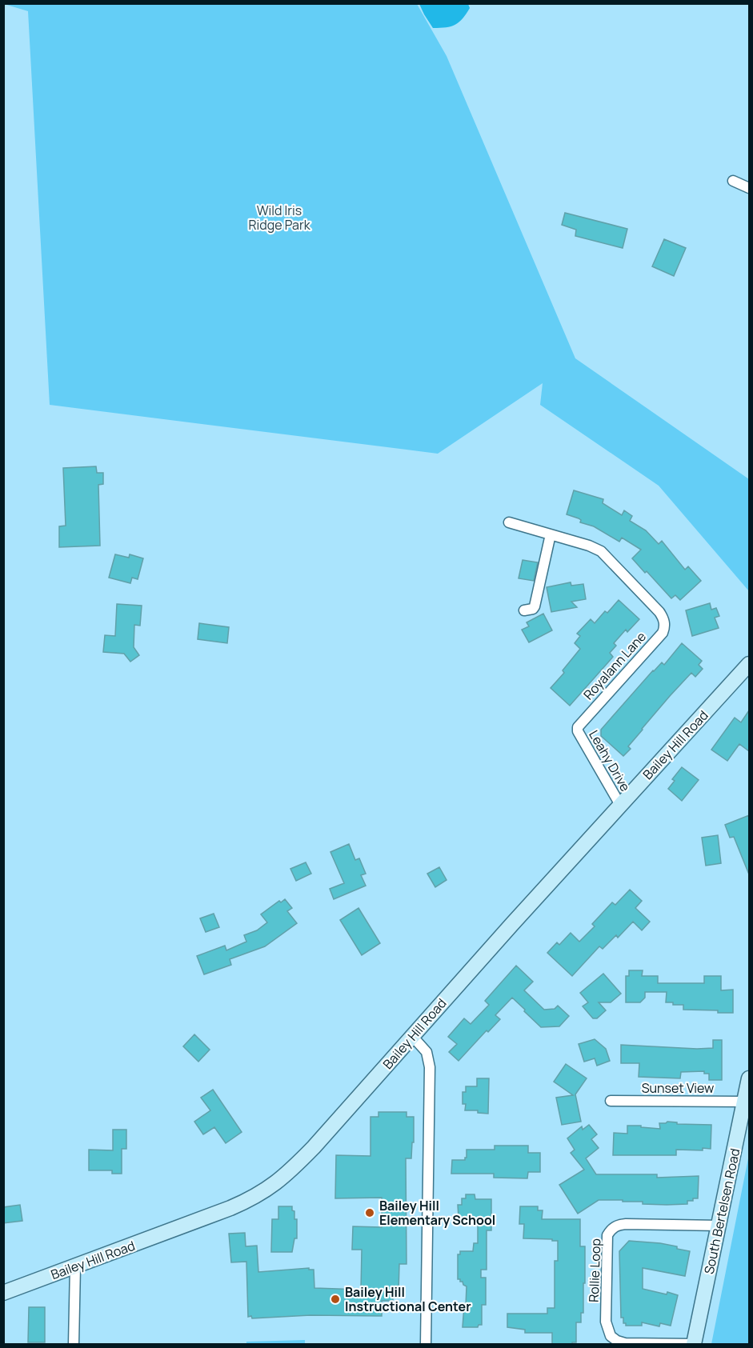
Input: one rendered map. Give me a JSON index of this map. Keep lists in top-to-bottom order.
{
  "streets": {
    "main road": ["Bailey Hill Road", "South Bertelsen Road"],
    "street": [
      "Royalann Lane",
      "Leahy Drive",
      "Sunset View",
      "Rollie Loop"
    ]
  },
  "crossings": [
    ["Royalann Lane", "Leahy Drive"],
    ["Bailey Hill Road", "Leahy Drive"],
    ["Sunset View", "South Bertelsen Road"],
    ["South Bertelsen Road", "Rollie Loop"]
  ],
  "parks": ["Wild Iris Ridge Park"],
  "places": ["Bailey Hill Elementary School", "Bailey Hill Instructional Center"]
}
